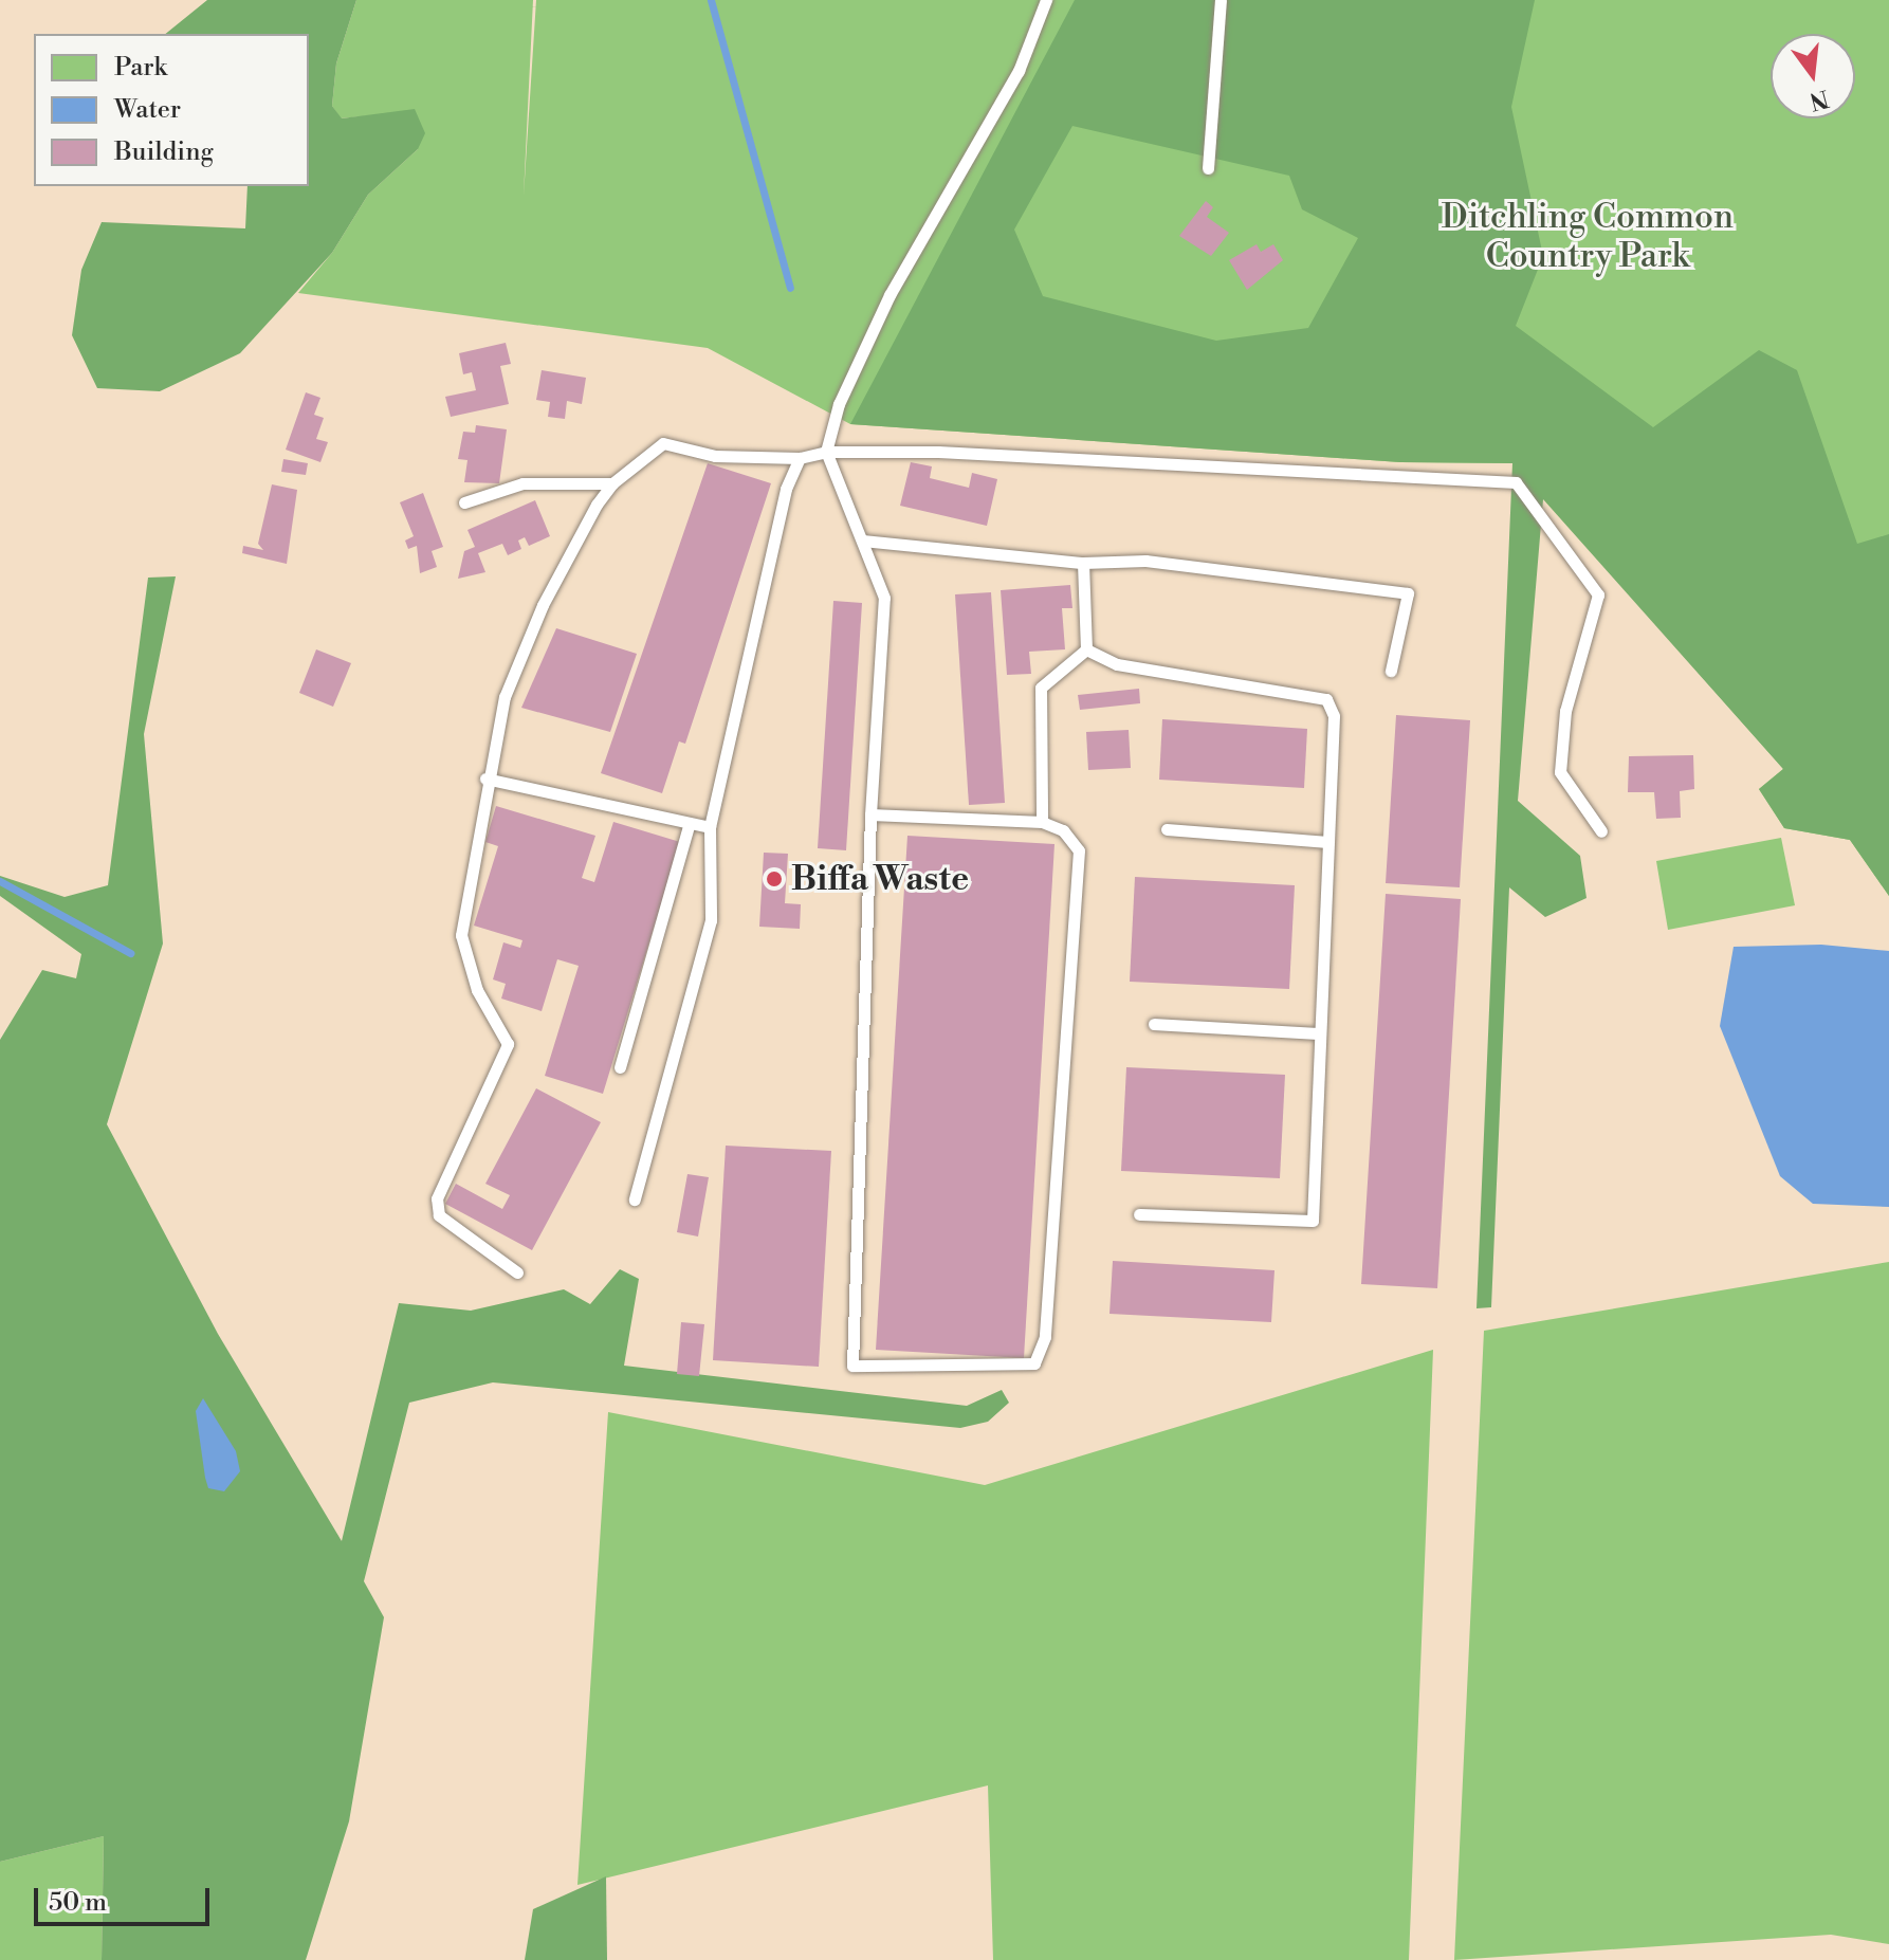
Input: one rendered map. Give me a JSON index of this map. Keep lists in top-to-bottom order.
{
  "parks": ["Ditchling Common Country Park"],
  "places": ["Biffa Waste"],
  "legend": ["Park", "Water", "Building"],
  "scale_bar": "50 m",
  "north": "bottom"
}
